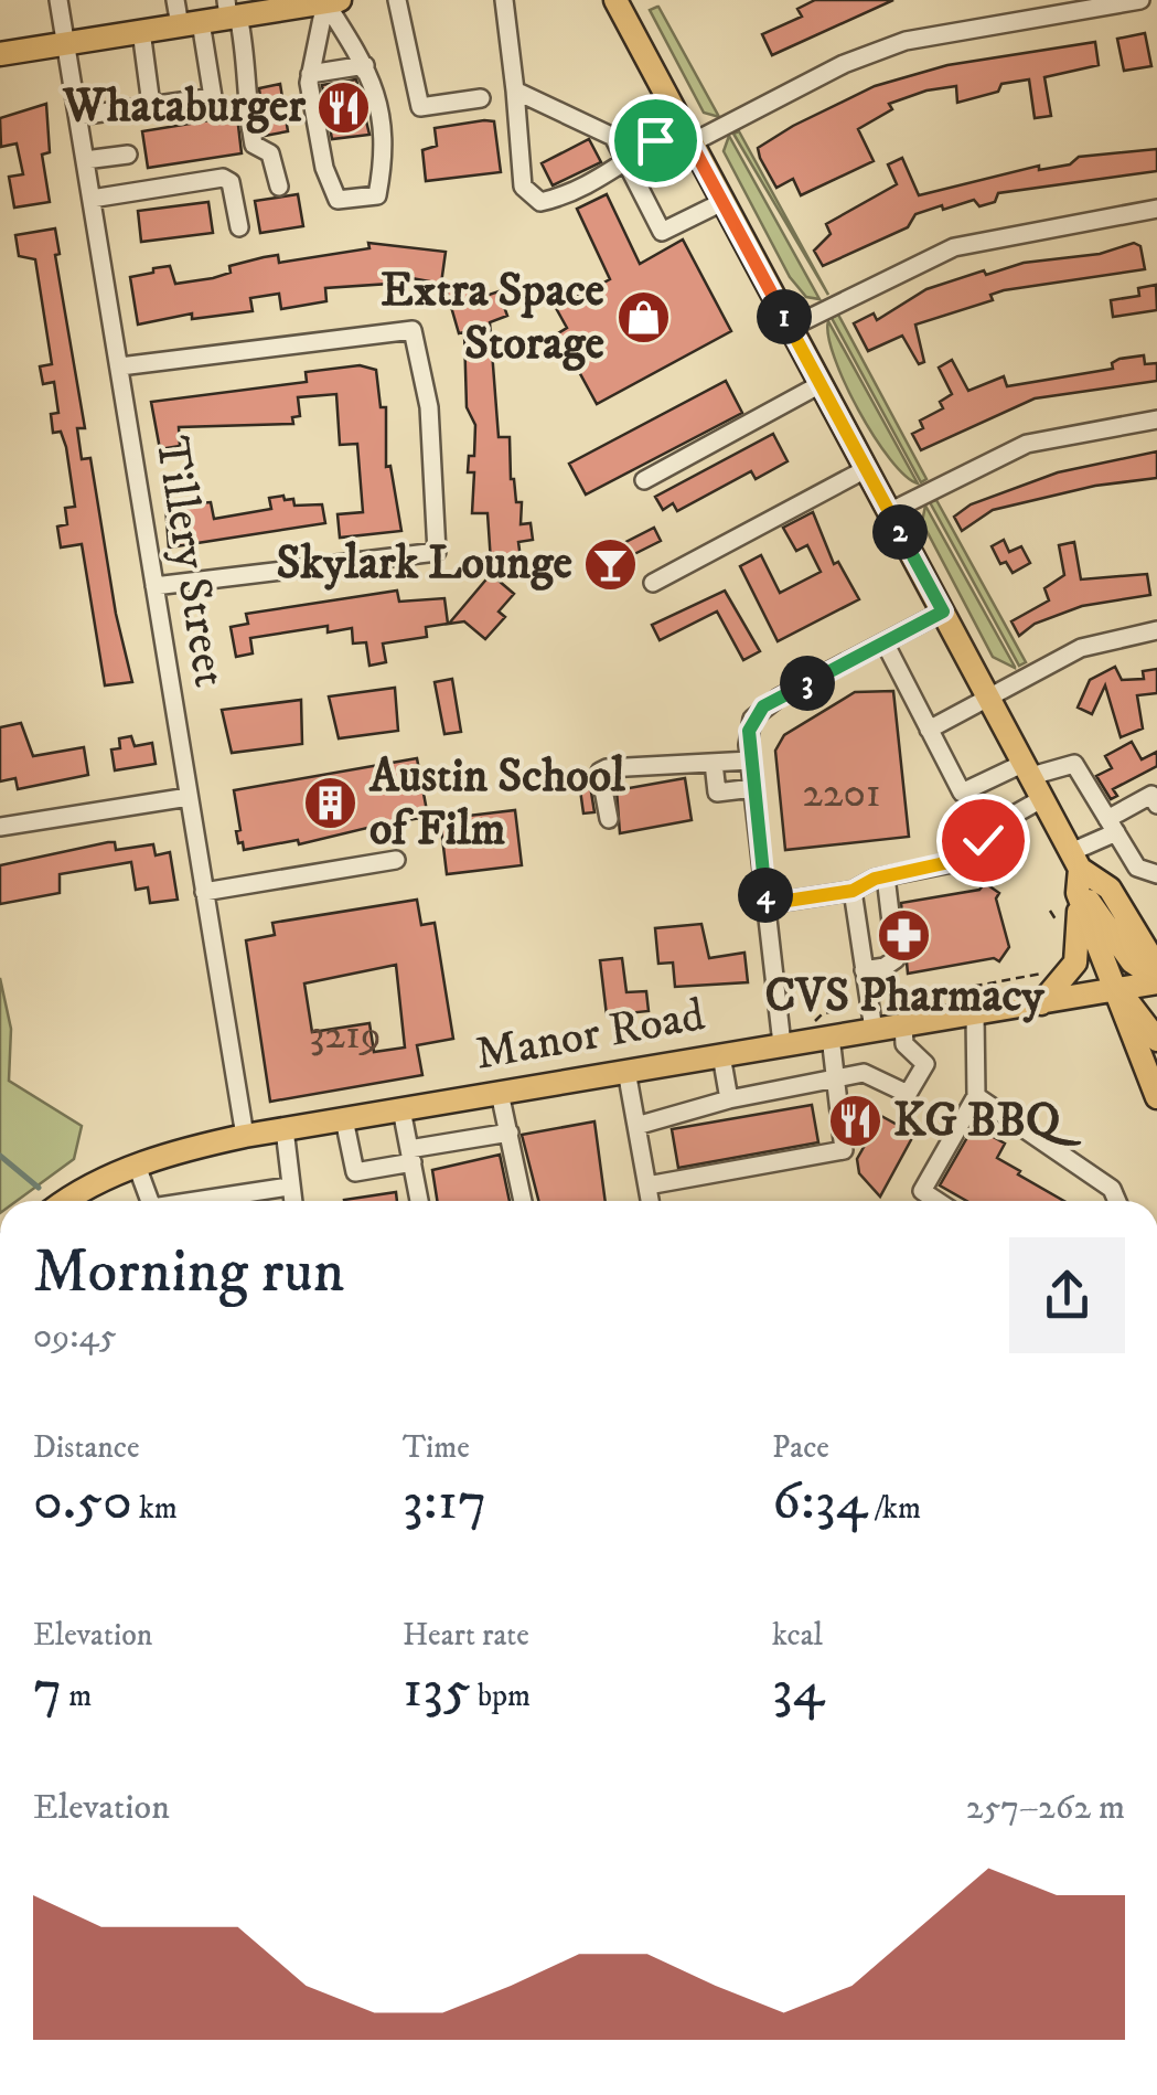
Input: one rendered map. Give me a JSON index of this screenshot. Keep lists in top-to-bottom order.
{
  "streets": {
    "main road": ["Manor Road"],
    "street": ["Tillery Street"]
  },
  "crossings": [
    ["Tillery Street", "Manor Road"]
  ],
  "places": {
    "restaurant": ["Whataburger", "KG BBQ"],
    "shop": ["Extra Space Storage"],
    "bar": ["Skylark Lounge"],
    "building": ["Austin School of Film"],
    "pharmacy": ["CVS Pharmacy"]
  },
  "house_numbers": ["2201", "3219"],
  "page": {
    "pins": [
      "1",
      "2",
      "3",
      "4"
    ],
    "heading": ["Morning run", "09:45"],
    "stats": [
      ["Distance", "0.50 km"],
      ["Time", "3:17"],
      ["Pace", "6:34 /km"],
      ["Elevation", "7 m"],
      ["Heart rate", "135 bpm"],
      ["kcal", "34"]
    ],
    "chart": ["Elevation", "257–262 m"]
  }
}
